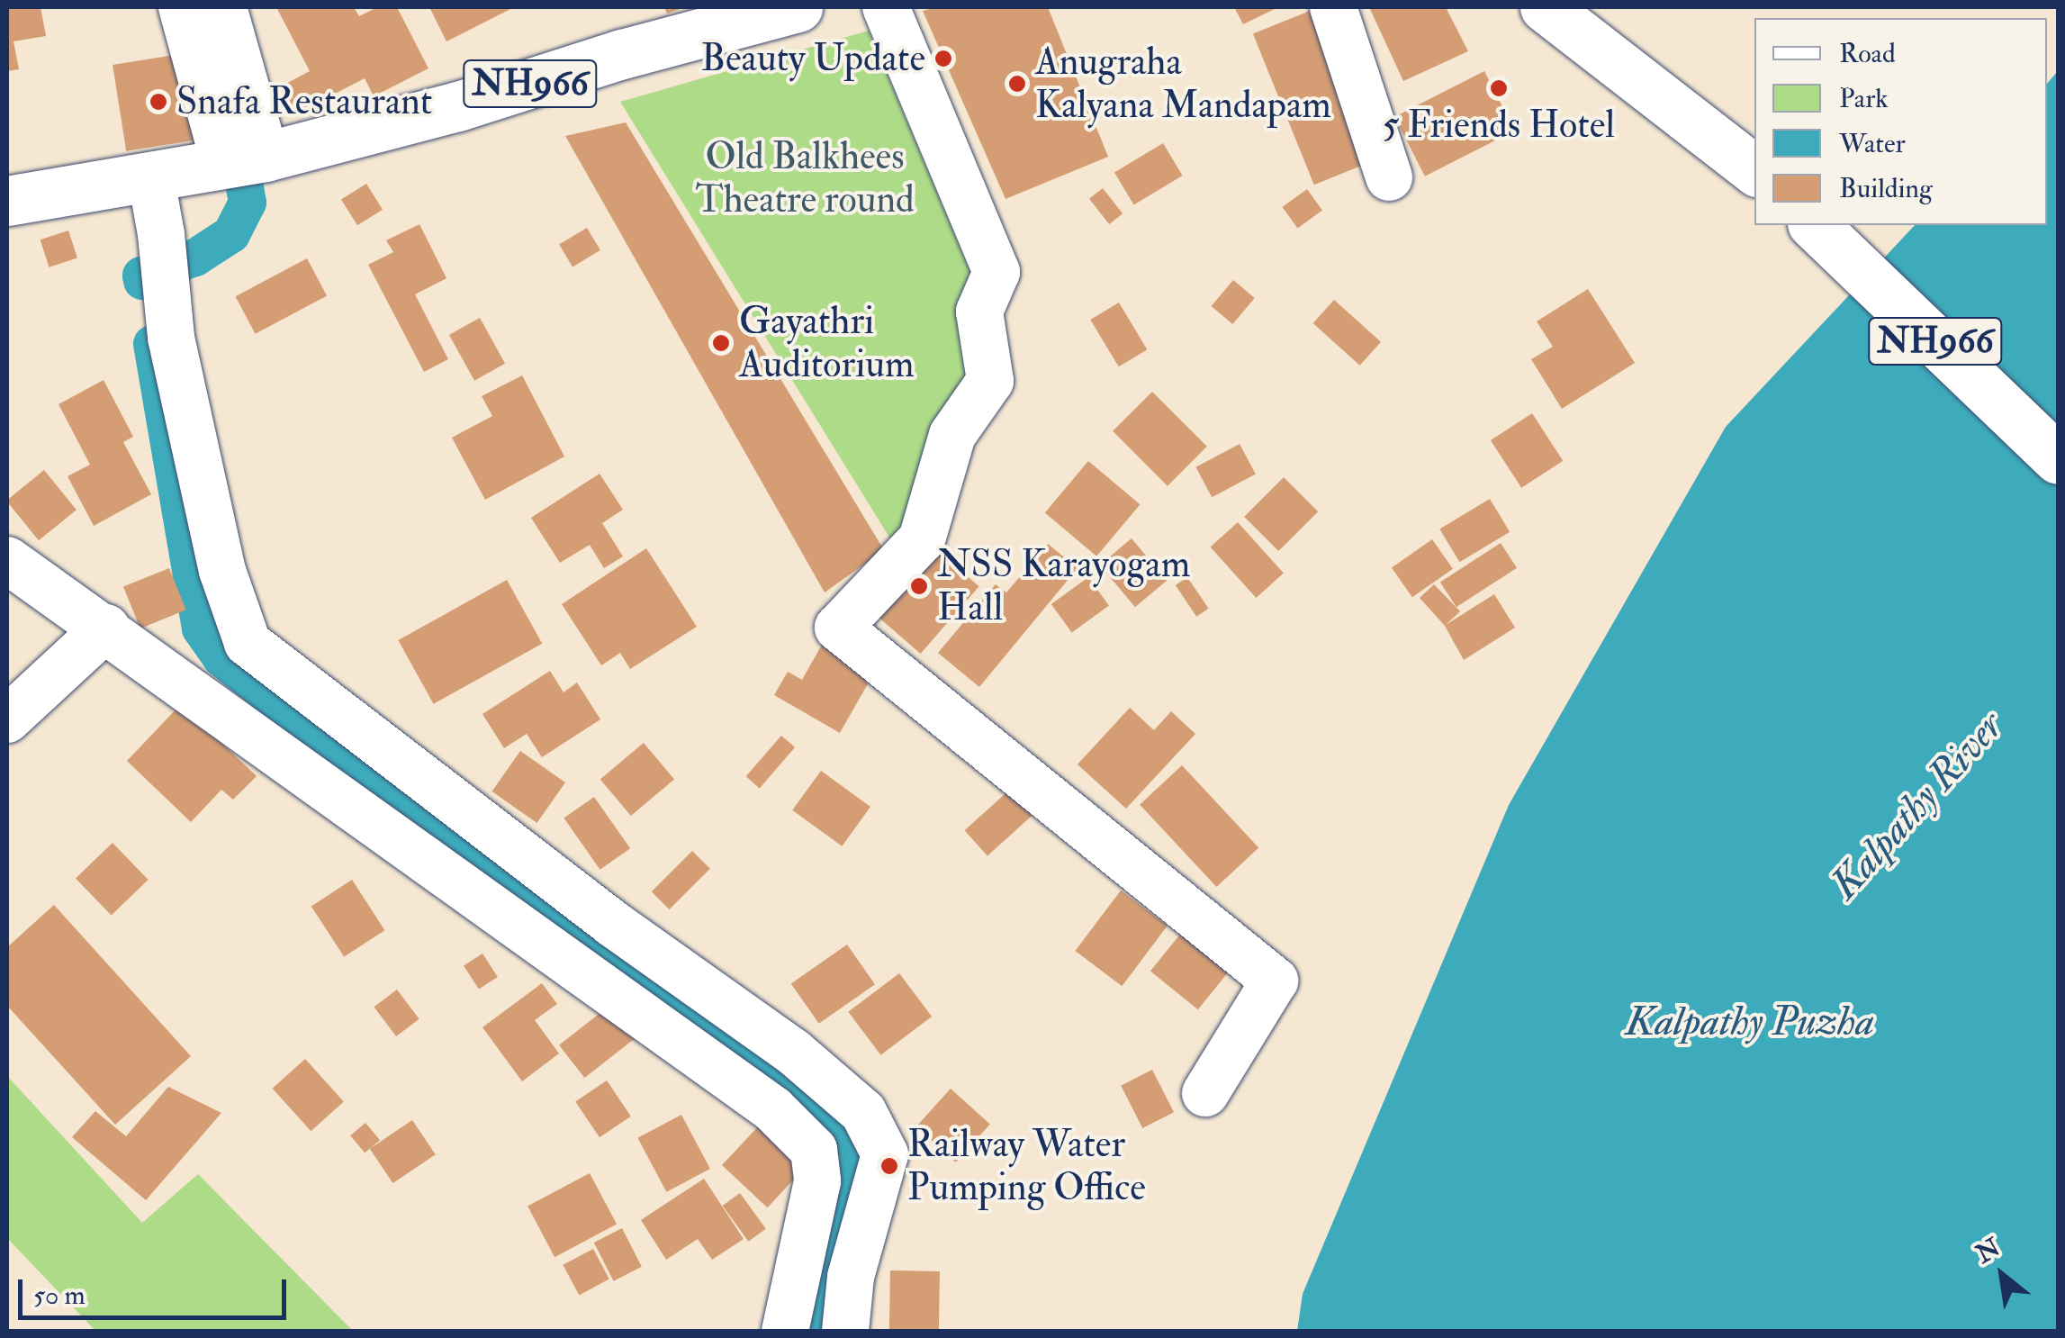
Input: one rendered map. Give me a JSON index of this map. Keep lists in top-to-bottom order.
{
  "streets": {
    "highway": ["NH966"]
  },
  "water": ["Kalpathy River", "Kalpathy Puzha"],
  "parks": ["Old Balkhees Theatre round"],
  "places": [
    "Beauty Update",
    "Anugraha Kalyana Mandapam",
    "5 Friends Hotel",
    "Snafa Restaurant",
    "Gayathri Auditorium",
    "NSS Karayogam Hall",
    "Railway Water Pumping Office"
  ],
  "legend": [
    "Road",
    "Park",
    "Water",
    "Building"
  ],
  "scale_bar": "50 m",
  "north": "top left"
}
